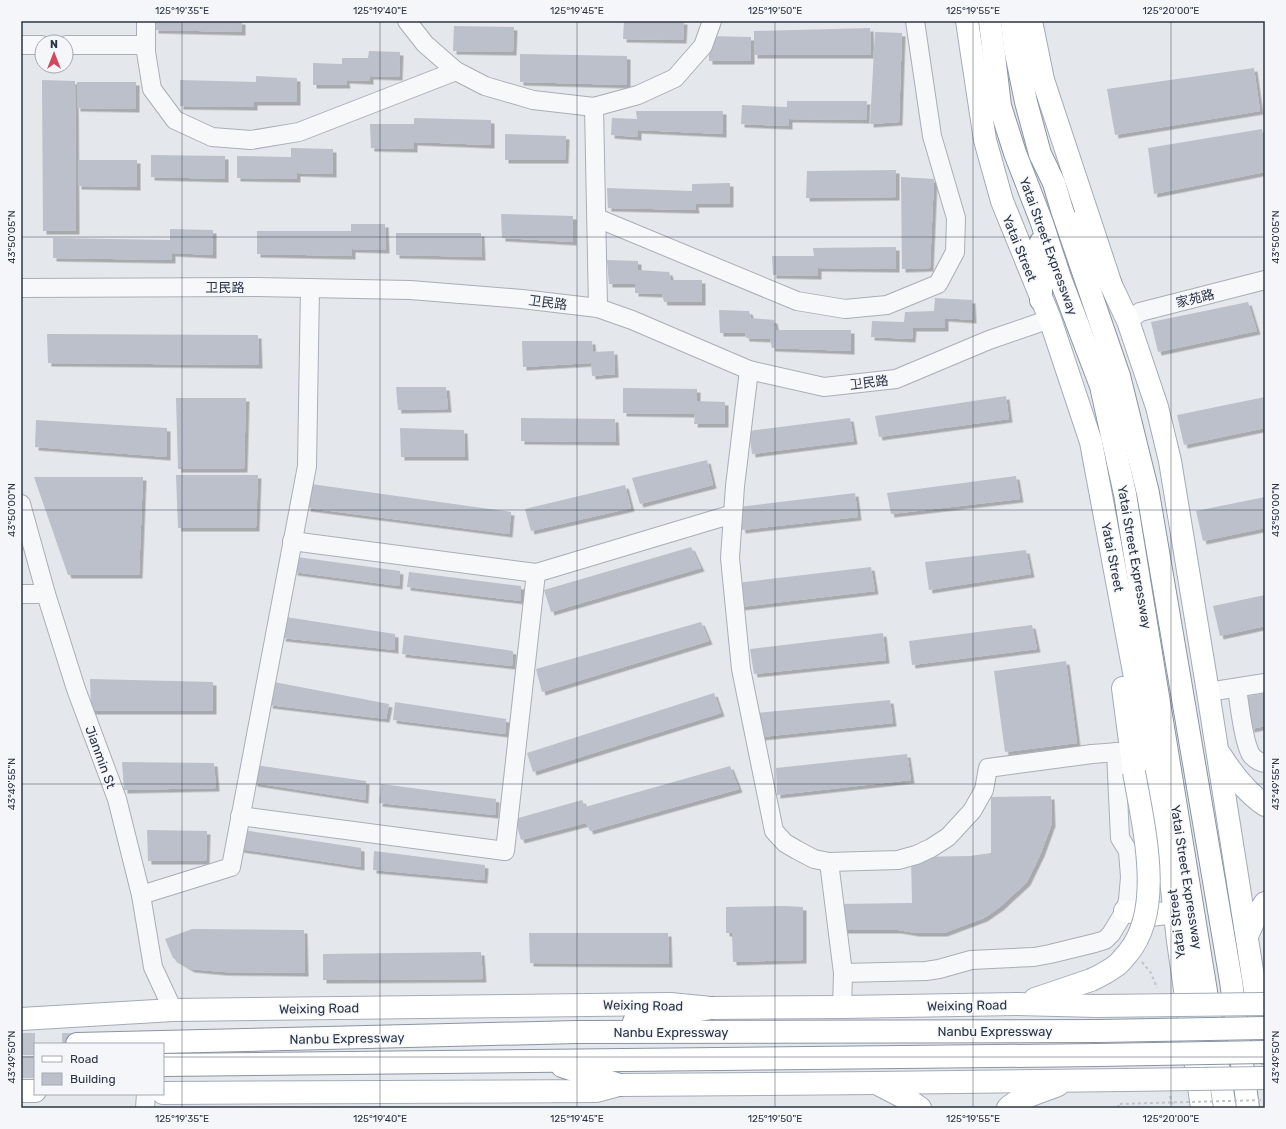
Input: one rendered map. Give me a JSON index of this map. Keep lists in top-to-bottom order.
{
  "streets": {
    "main road": [
      "Yatai Street Expressway",
      "Yatai Street",
      "Weixing Road",
      "Nanbu Expressway"
    ],
    "street": ["卫民路", "家苑路", "Jianmin St"]
  },
  "crossings": [
    ["Yatai Street", "卫民路"],
    ["Jianmin St", "Weixing Road"]
  ],
  "legend": ["Road", "Building"],
  "north": "top",
  "coordinates": [
    "125°19'35\"E",
    "125°19'40\"E",
    "125°19'45\"E",
    "125°19'50\"E",
    "125°19'55\"E",
    "125°20'00\"E",
    "43°50'05\"N",
    "43°50'00\"N",
    "43°49'55\"N",
    "43°49'50\"N"
  ]
}
